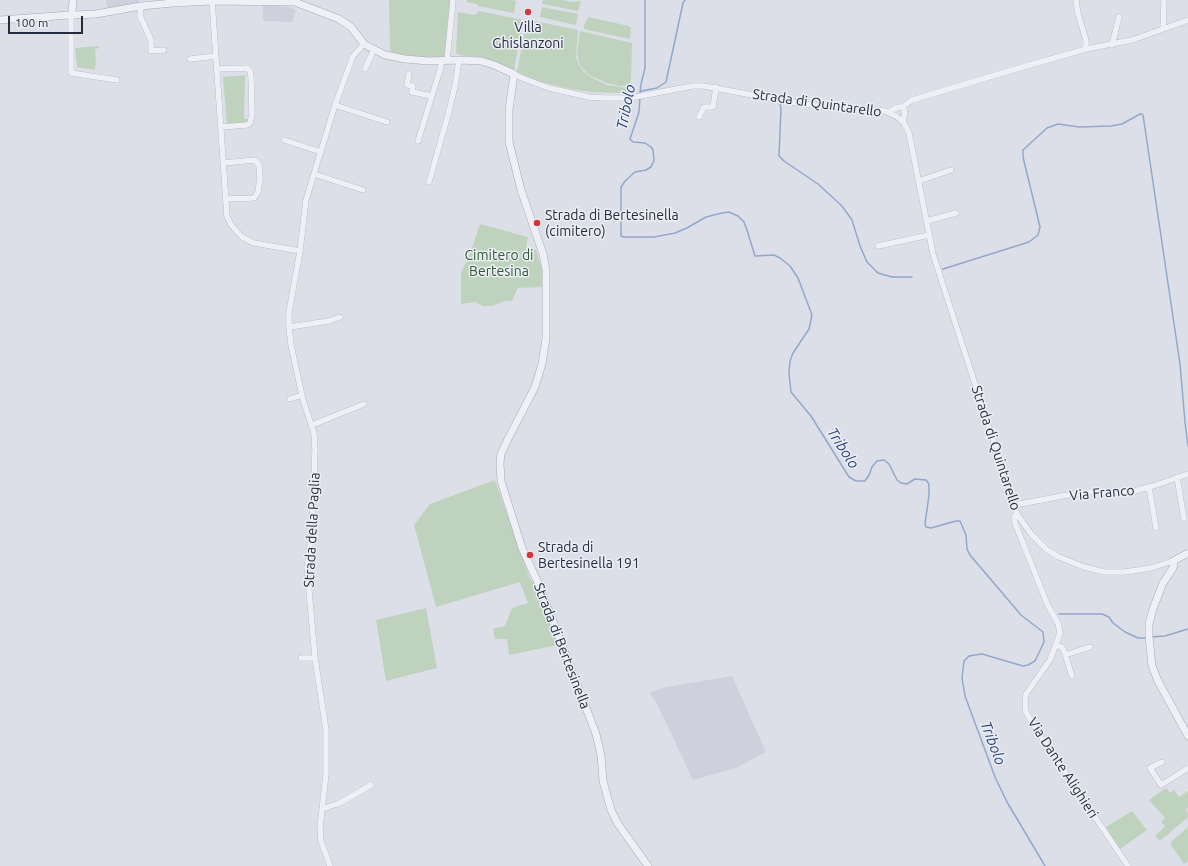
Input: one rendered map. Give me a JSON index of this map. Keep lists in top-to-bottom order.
{
  "streets": {
    "street": [
      "Strada di Quintarello",
      "Via Franco",
      "Strada della Paglia",
      "Strada di Bertesinella",
      "Via Dante Alighieri"
    ]
  },
  "crossings": [
    ["Strada di Quintarello", "Via Franco"],
    ["Strada di Quintarello", "Strada di Bertesinella"],
    ["Strada di Quintarello", "Via Dante Alighieri"]
  ],
  "water": ["Tribolo"],
  "parks": ["Cimitero di Bertesina"],
  "places": ["Villa Ghislanzoni", "Strada di Bertesinella (cimitero)", "Strada di Bertesinella 191"],
  "scale_bar": "100 m"
}
